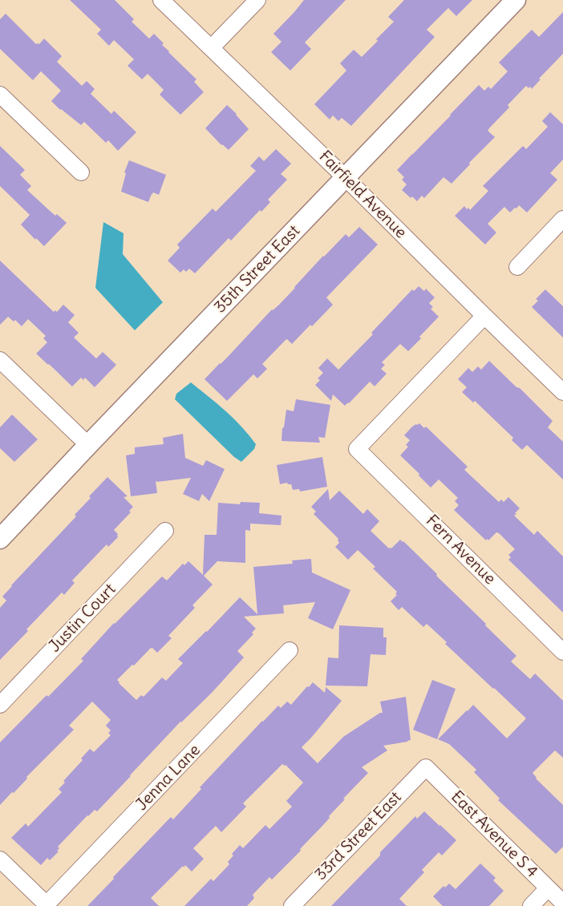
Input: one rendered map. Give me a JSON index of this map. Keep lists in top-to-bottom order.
{
  "streets": {
    "street": [
      "Fairfield Avenue",
      "35th Street East",
      "Fern Avenue",
      "Justin Court",
      "Jenna Lane",
      "East Avenue S 4",
      "33rd Street East"
    ]
  },
  "crossings": [
    ["Fairfield Avenue", "35th Street East"],
    ["Fairfield Avenue", "Fern Avenue"],
    ["East Avenue S 4", "33rd Street East"]
  ]
}
